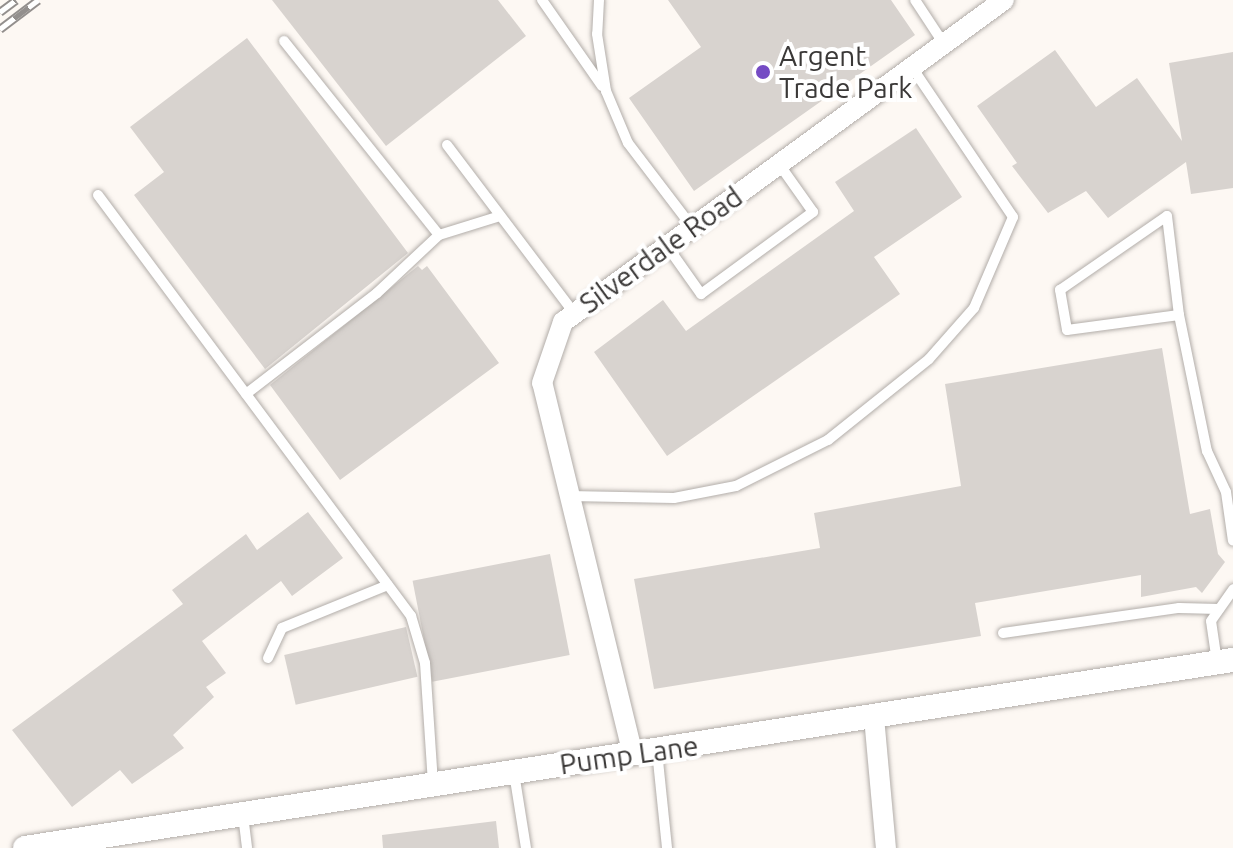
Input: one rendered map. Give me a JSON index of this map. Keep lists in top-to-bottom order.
{
  "streets": {
    "street": ["Silverdale Road", "Pump Lane"]
  },
  "crossings": [
    ["Silverdale Road", "Pump Lane"]
  ],
  "places": ["Argent Trade Park"]
}
